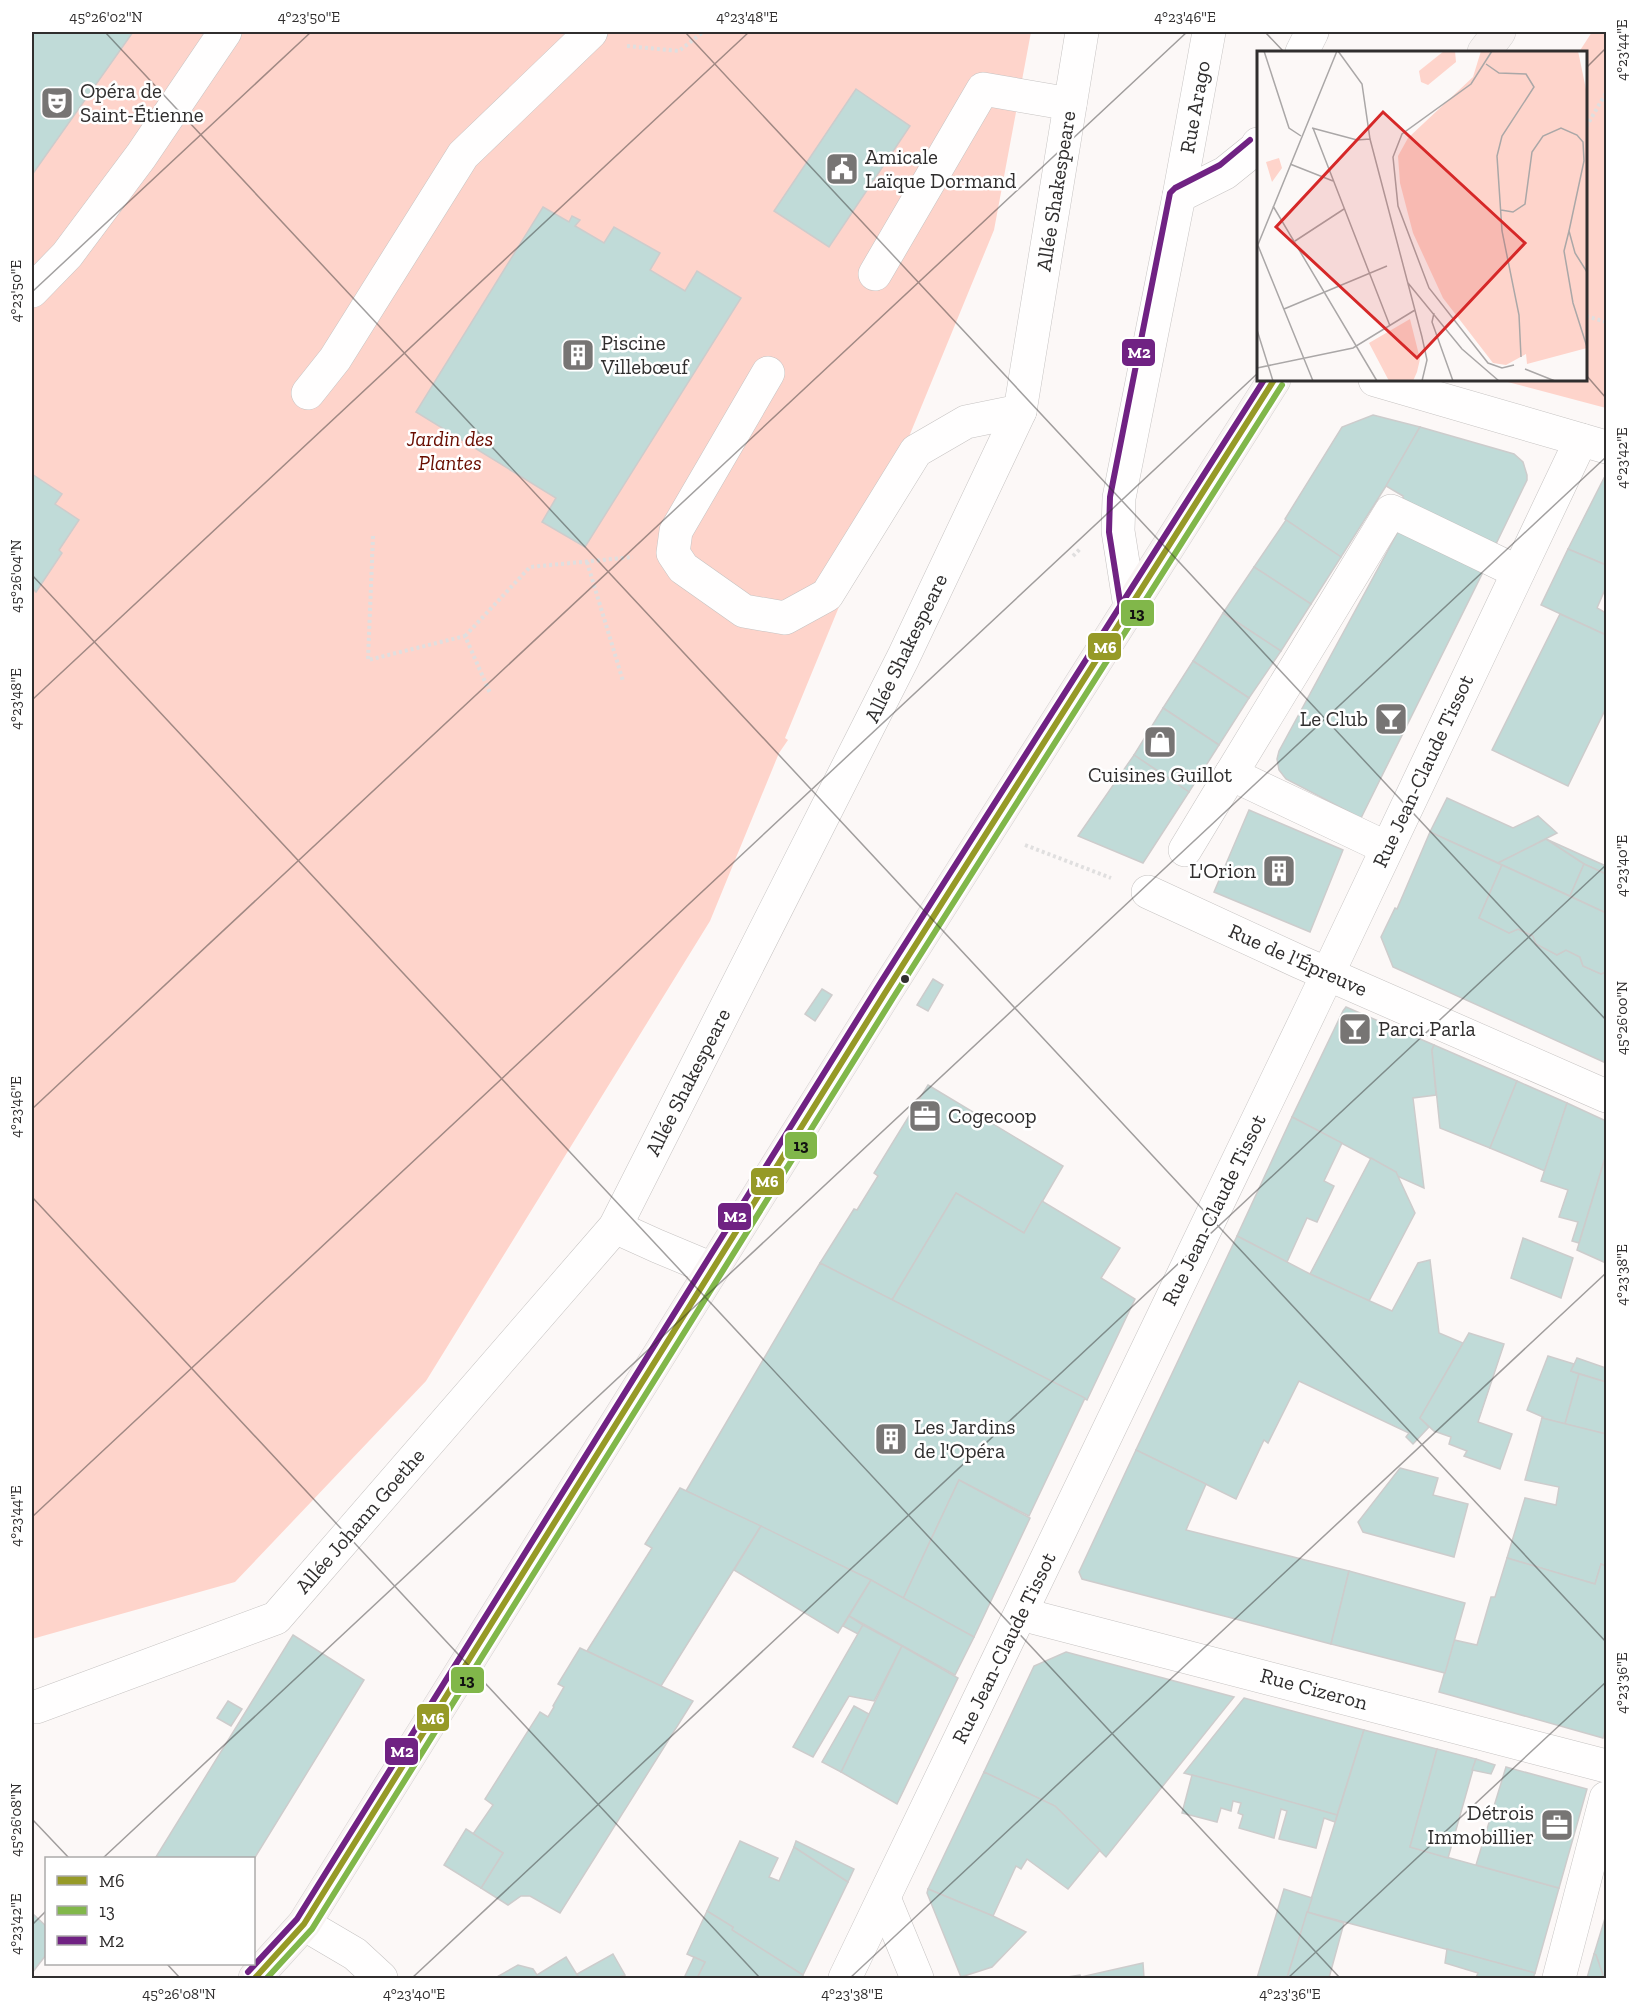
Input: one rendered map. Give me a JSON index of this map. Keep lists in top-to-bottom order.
{
  "streets": {
    "street": [
      "Rue Arago",
      "Allée Shakespeare",
      "Rue Jean-Claude Tissot",
      "Rue de l'Épreuve",
      "Allée Johann Goethe",
      "Rue Cizeron"
    ]
  },
  "crossings": [
    ["Allée Shakespeare", "Allée Johann Goethe"],
    ["Rue Jean-Claude Tissot", "Rue de l'Épreuve"],
    ["Rue Jean-Claude Tissot", "Rue Cizeron"]
  ],
  "parks": ["Jardin des Plantes"],
  "places": {
    "theatre": ["Opéra de Saint-Étienne"],
    "public building": ["Amicale Laïque Dormand"],
    "building": ["Piscine Villebœuf", "L'Orion", "Les Jardins de l'Opéra"],
    "bar": ["Le Club", "Parci Parla"],
    "shop": ["Cuisines Guillot"],
    "office": ["Cogecoop", "Détrois Immobillier"]
  },
  "lines": ["transit line M2", "transit line M6", "transit line 13"],
  "legend": ["M6", "13", "M2"],
  "coordinates": [
    "45°26'02\"N",
    "4°23'50\"E",
    "4°23'48\"E",
    "4°23'46\"E",
    "4°23'44\"E",
    "4°23'42\"E",
    "45°26'04\"N",
    "4°23'40\"E",
    "45°26'00\"N",
    "4°23'38\"E",
    "4°23'36\"E",
    "45°26'08\"N"
  ]
}
